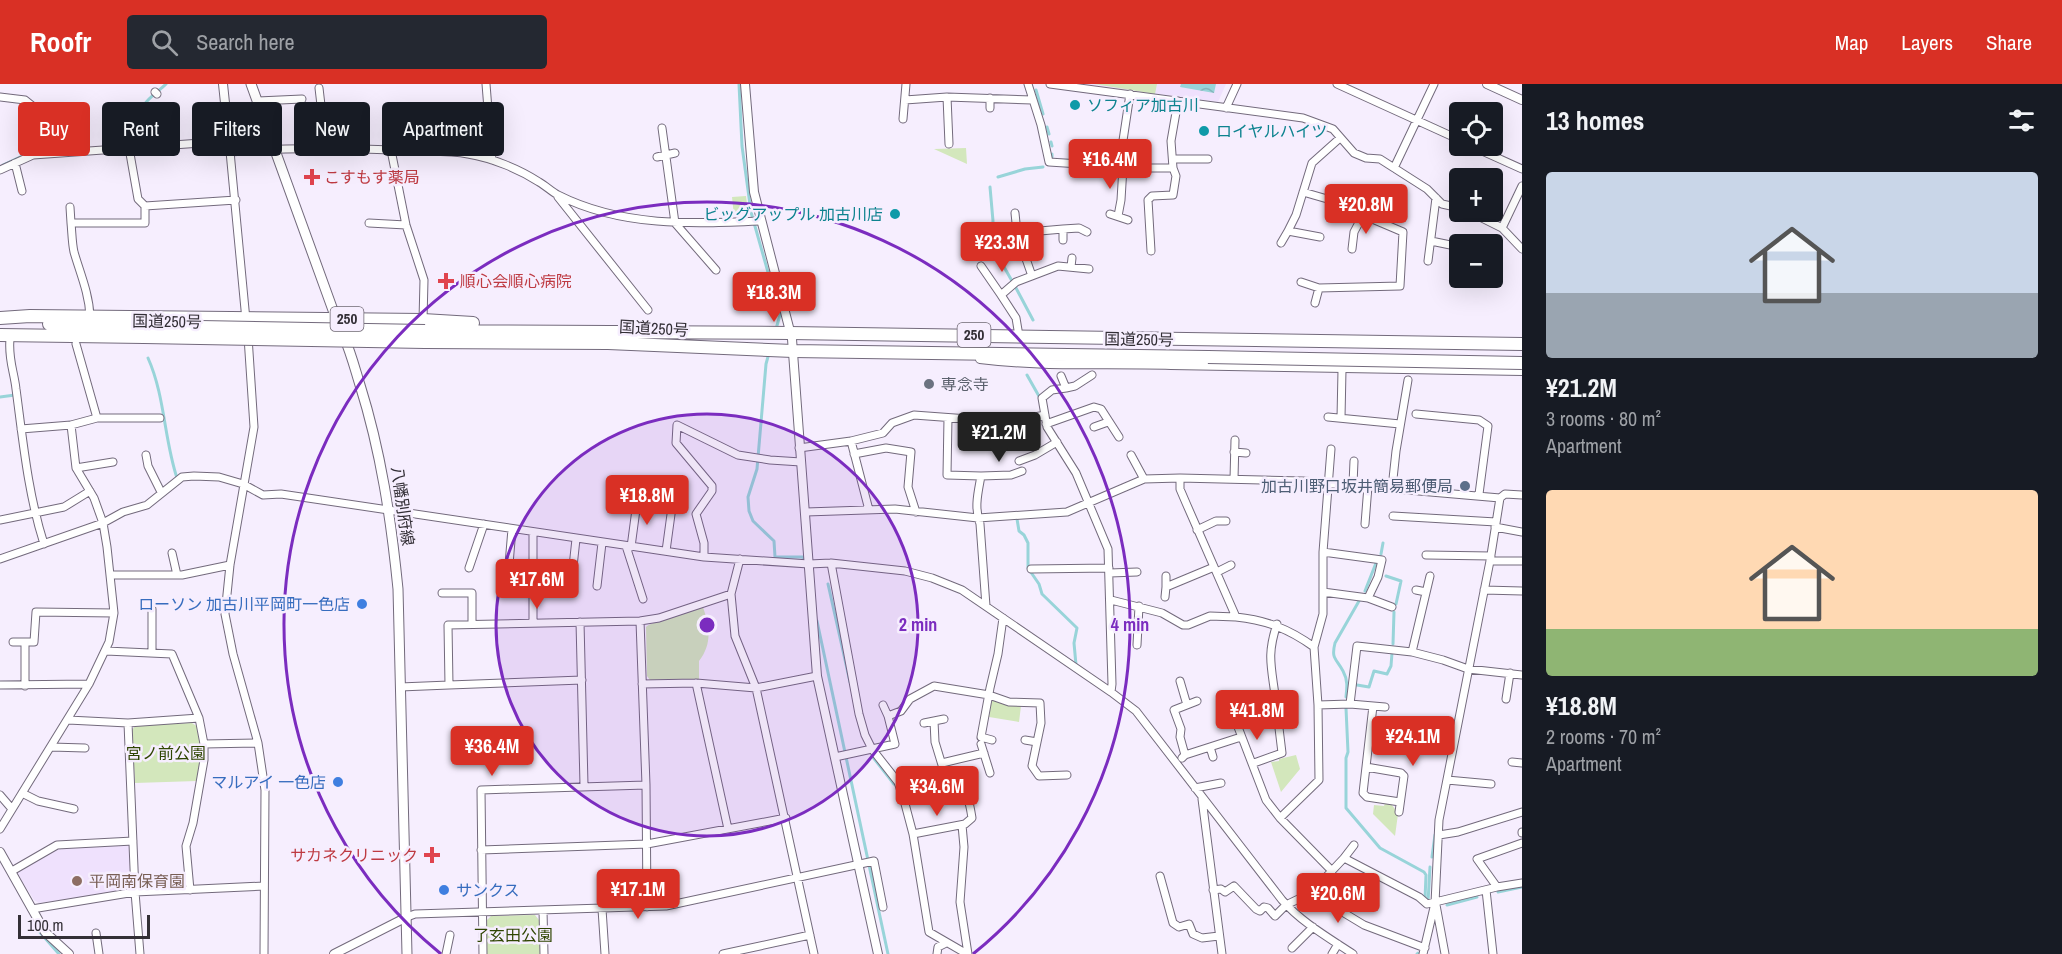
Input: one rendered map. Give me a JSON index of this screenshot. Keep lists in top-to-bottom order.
{
  "streets": {
    "highway": ["250", "国道250号"],
    "main road": ["八幡別府線"]
  },
  "crossings": [
    ["250", "国道250号"],
    ["250", "八幡別府線"]
  ],
  "parks": ["宮ノ前公園", "了玄田公園"],
  "places": {
    "other": [
      "ソフィア加古川",
      "ロイヤルハイツ",
      "ビッグアップル 加古川店",
      "専念寺",
      "加古川野口坂井簡易郵便局",
      "ローソン 加古川平岡町一色店",
      "マルアイ 一色店",
      "平岡南保育園",
      "サンクス"
    ],
    "health": ["こすもす薬局", "順心会順心病院", "サカネクリニック"]
  },
  "scale_bar": "100 m",
  "page": {
    "header": "Roofr",
    "search": "Search here",
    "nav": ["Map", "Layers", "Share"],
    "heading": "13 homes",
    "map_buttons": ["+", "−"],
    "chip": [
      "Buy",
      "Rent",
      "Filters",
      "New",
      "Apartment"
    ],
    "price": [
      "¥16.4M",
      "¥20.8M",
      "¥23.3M",
      "¥18.3M",
      "¥21.2M",
      "¥18.8M",
      "¥17.6M",
      "¥41.8M",
      "¥24.1M",
      "¥36.4M",
      "¥34.6M",
      "¥17.1M",
      "¥20.6M"
    ],
    "list": [
      {
        "name": "¥21.2M",
        "note": "3 rooms · 80 m² · Apartment"
      },
      {
        "name": "¥18.8M",
        "note": "2 rooms · 70 m² · Apartment"
      }
    ],
    "scale": "100 m"
  },
  "rings": ["2 min", "4 min"]
}
